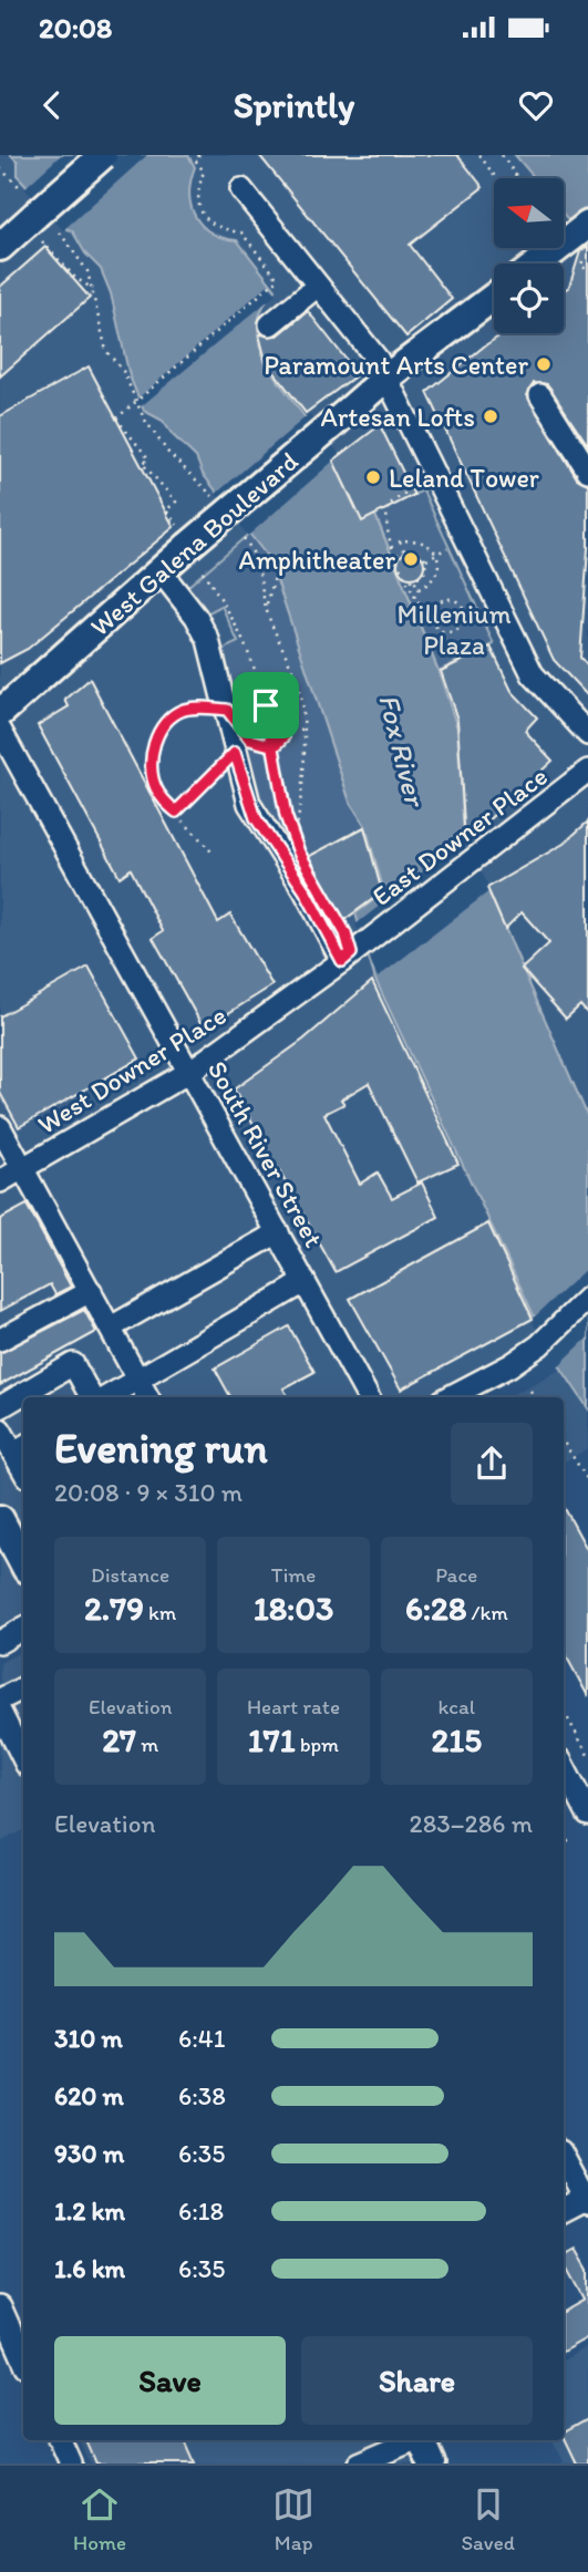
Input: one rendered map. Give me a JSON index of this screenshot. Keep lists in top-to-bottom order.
{
  "streets": {
    "main road": ["West Galena Boulevard"],
    "street": ["East Downer Place", "West Downer Place", "South River Street"]
  },
  "crossings": [
    ["East Downer Place", "West Downer Place"],
    ["West Downer Place", "South River Street"]
  ],
  "water": ["Fox River"],
  "parks": ["Millenium Plaza"],
  "places": [
    "Paramount Arts Center",
    "Artesan Lofts",
    "Leland Tower",
    "Amphitheater"
  ],
  "north": "left",
  "page": {
    "status": "20:08",
    "header": "Sprintly",
    "heading": ["Evening run", "20:08 · 9 × 310 m"],
    "stats": [
      ["Distance", "2.79 km"],
      ["Time", "18:03"],
      ["Pace", "6:28 /km"],
      ["Elevation", "27 m"],
      ["Heart rate", "171 bpm"],
      ["kcal", "215"]
    ],
    "chart": ["Elevation", "283–286 m"],
    "list": [
      {
        "name": "310 m",
        "note": "6:41"
      },
      {
        "name": "620 m",
        "note": "6:38"
      },
      {
        "name": "930 m",
        "note": "6:35"
      },
      {
        "name": "1.2 km",
        "note": "6:18"
      },
      {
        "name": "1.6 km",
        "note": "6:35"
      }
    ],
    "buttons": ["Save", "Share"],
    "tabs": ["Home", "Map", "Saved"]
  }
}
